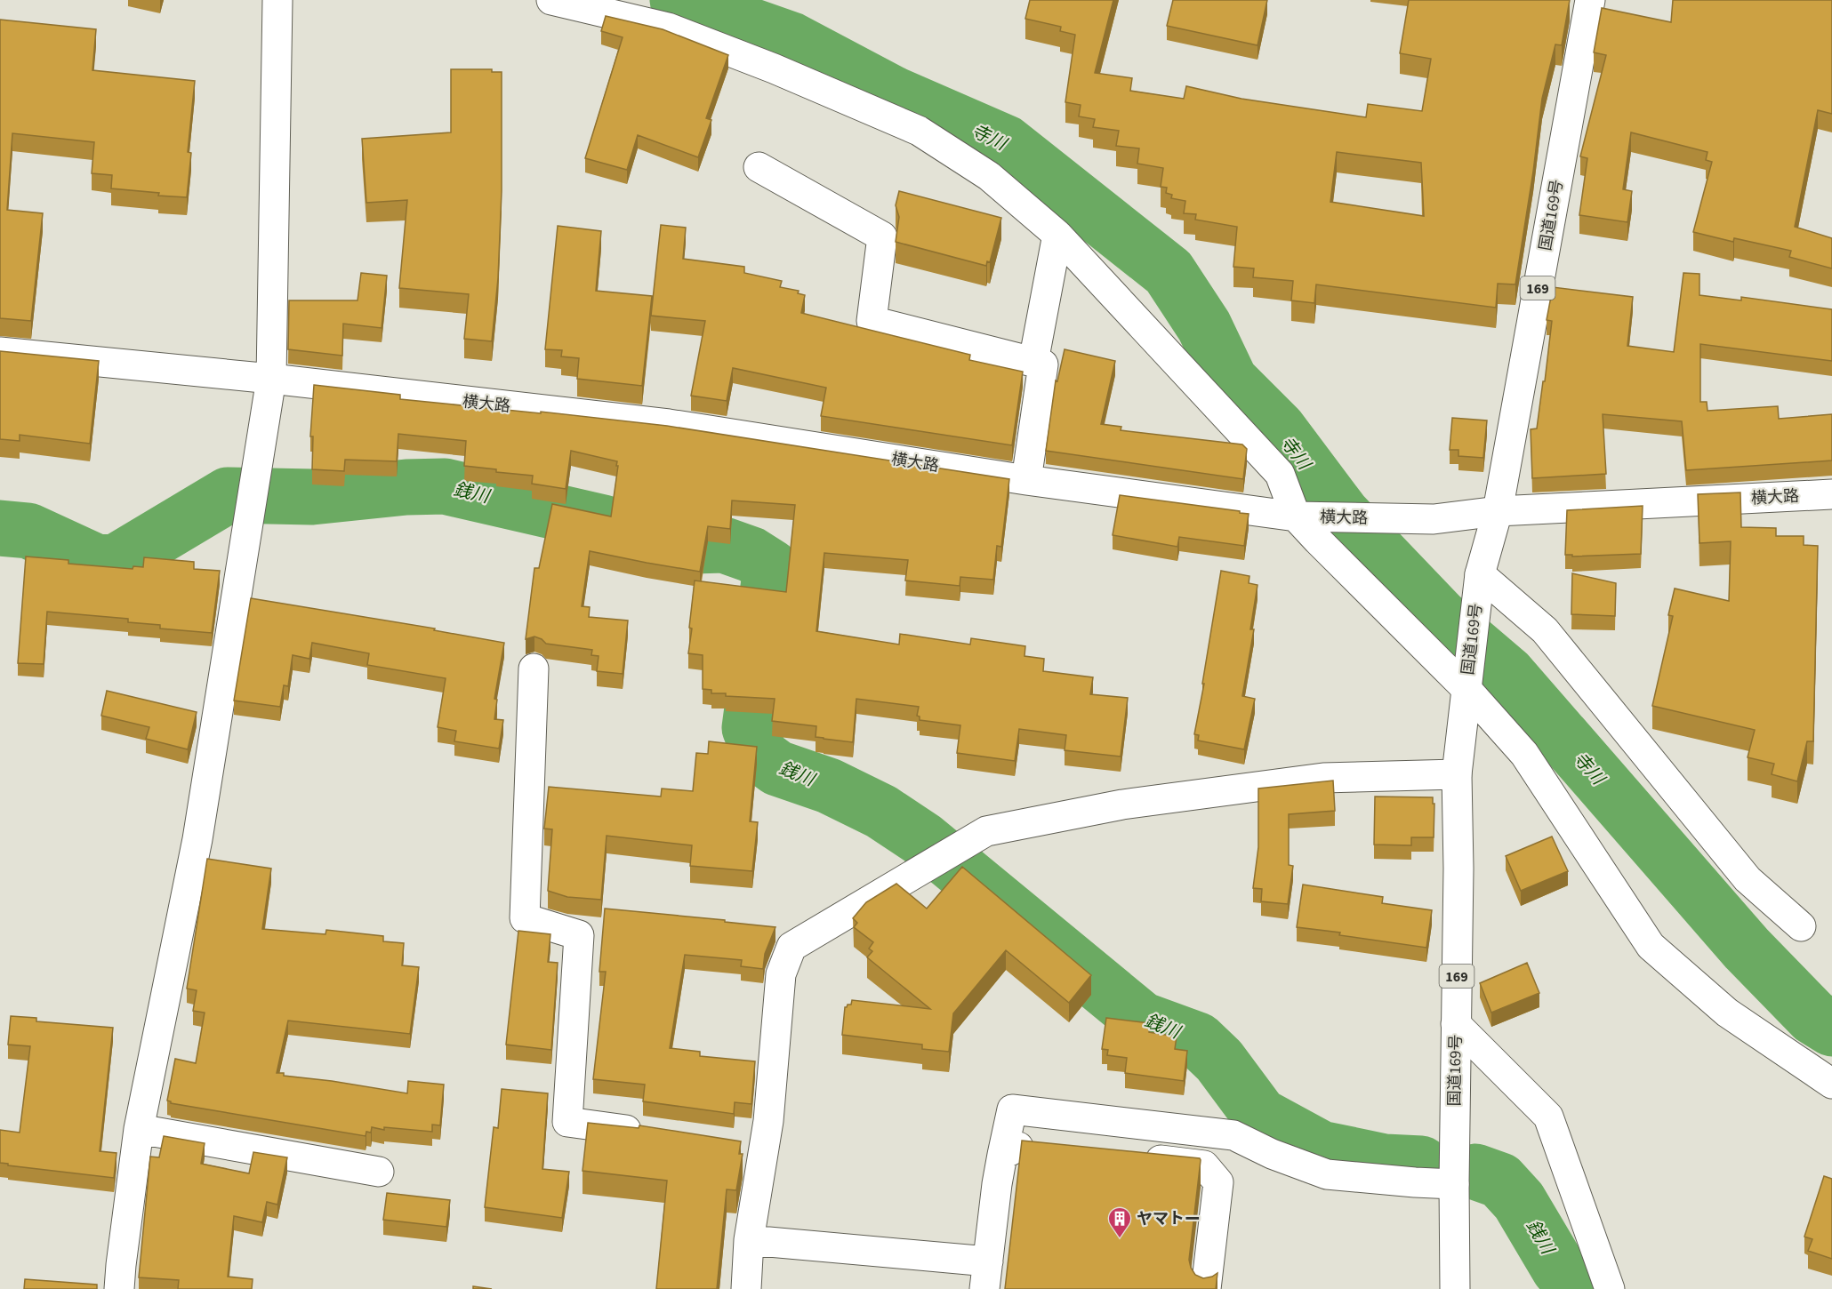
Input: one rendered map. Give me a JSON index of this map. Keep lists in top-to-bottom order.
{
  "streets": {
    "main road": ["国道169号", "169", "横大路"]
  },
  "crossings": [
    ["国道169号", "横大路"]
  ],
  "water": ["寺川", "銭川"],
  "places": {
    "building": ["ヤマトー"]
  }
}
